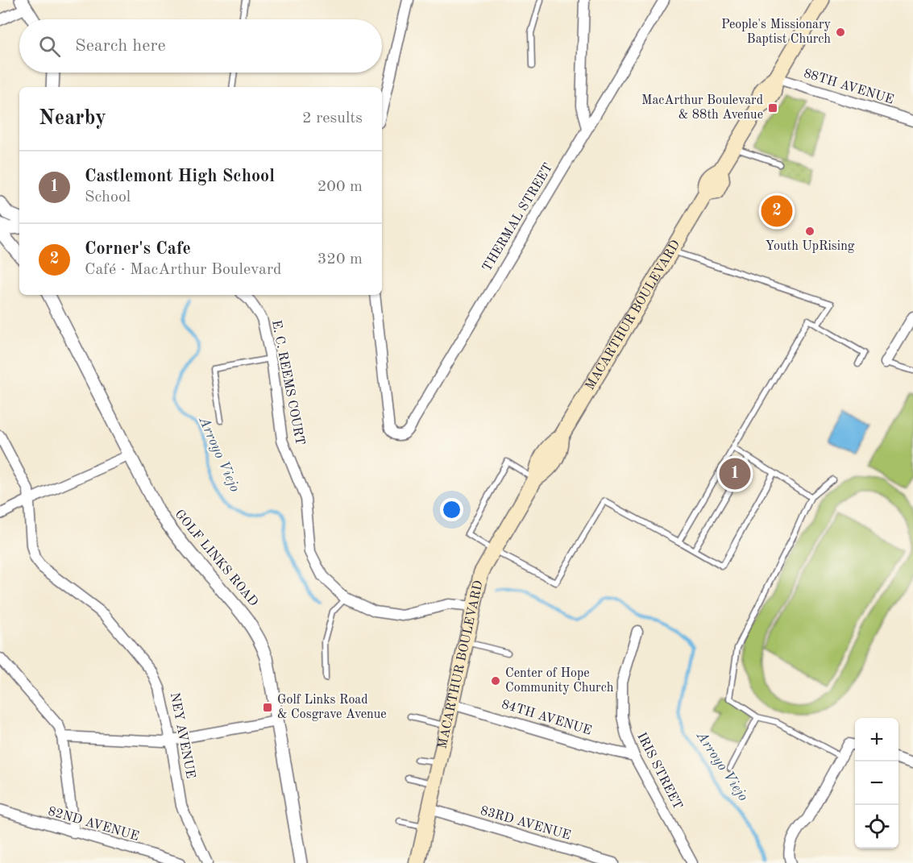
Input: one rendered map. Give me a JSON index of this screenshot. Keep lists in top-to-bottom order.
{
  "streets": {
    "main road": ["MACARTHUR BOULEVARD"],
    "street": [
      "88TH AVENUE",
      "THERMAL STREET",
      "E. C. REEMS COURT",
      "GOLF LINKS ROAD",
      "84TH AVENUE",
      "NEY AVENUE",
      "IRIS STREET",
      "83RD AVENUE",
      "82ND AVENUE"
    ]
  },
  "crossings": [
    ["88TH AVENUE", "MACARTHUR BOULEVARD"],
    ["MACARTHUR BOULEVARD", "E. C. REEMS COURT"],
    ["MACARTHUR BOULEVARD", "84TH AVENUE"],
    ["MACARTHUR BOULEVARD", "83RD AVENUE"],
    ["84TH AVENUE", "IRIS STREET"]
  ],
  "water": ["Arroyo Viejo"],
  "places": {
    "other": ["People's Missionary Baptist Church", "Youth UpRising", "Center of Hope Community Church"],
    "transit": ["MacArthur Boulevard & 88th Avenue", "Golf Links Road & Cosgrave Avenue"]
  },
  "page": {
    "search": "Search here",
    "heading": ["Nearby", "2 results"],
    "list": [
      {
        "mark": "1",
        "name": "Castlemont High School",
        "note": "School",
        "value": "200 m"
      },
      {
        "mark": "2",
        "name": "Corner's Cafe",
        "note": "Café · MacArthur Boulevard",
        "value": "320 m"
      }
    ],
    "pins": ["2", "1"],
    "map_buttons": ["+", "−"]
  }
}
